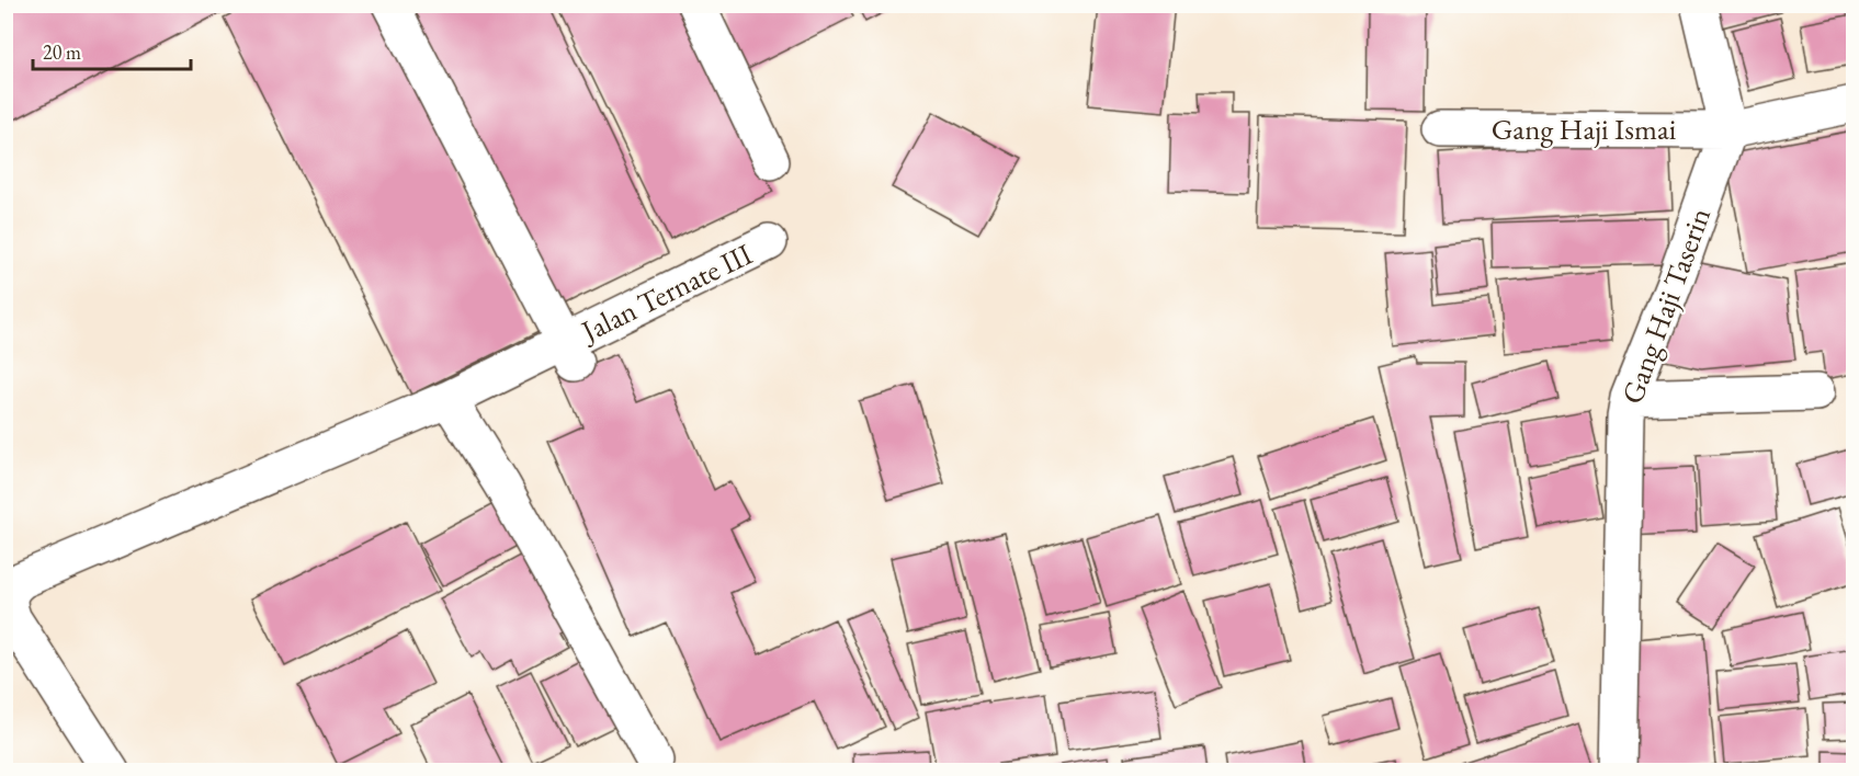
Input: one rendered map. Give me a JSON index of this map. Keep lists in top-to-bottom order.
{
  "streets": {
    "street": ["Gang Haji Ismai", "Jalan Ternate III", "Gang Haji Taserin"]
  },
  "crossings": [
    ["Gang Haji Ismai", "Gang Haji Taserin"]
  ],
  "scale_bar": "20 m"
}
